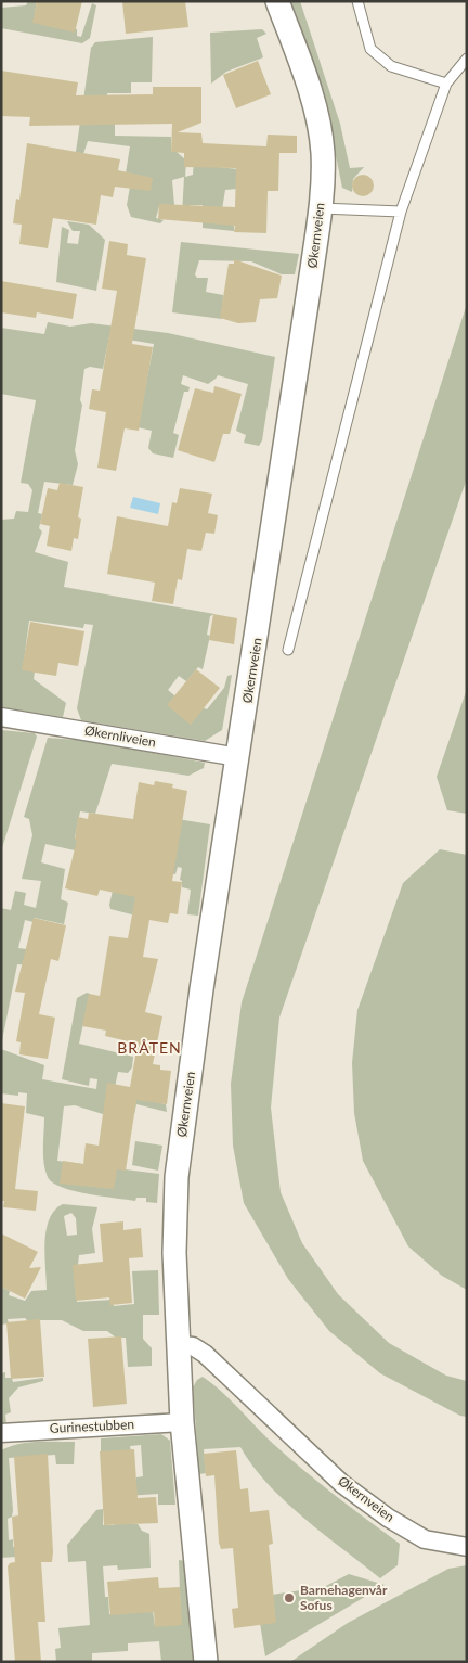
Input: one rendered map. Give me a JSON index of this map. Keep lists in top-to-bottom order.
{
  "streets": {
    "street": ["Økernveien", "Økernliveien", "Gurinestubben"]
  },
  "crossings": [
    ["Økernveien", "Økernliveien"],
    ["Økernveien", "Gurinestubben"]
  ],
  "districts": ["BRÅTEN"],
  "places": ["Barnehagenvår Sofus"]
}
